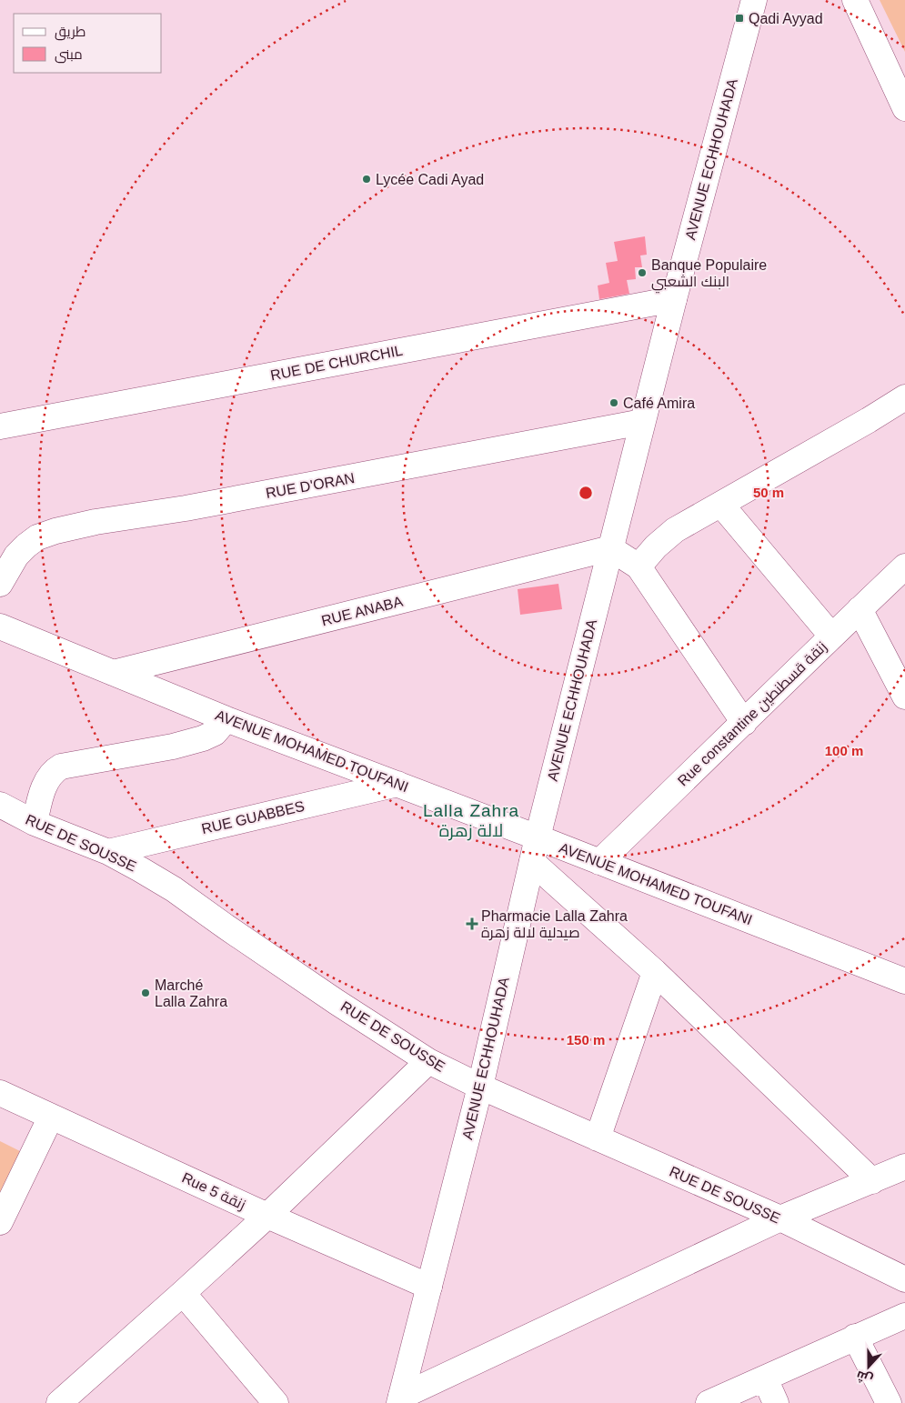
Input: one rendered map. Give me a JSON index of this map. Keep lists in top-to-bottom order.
{
  "streets": {
    "street": [
      "AVENUE ECHHOUHADA",
      "RUE DE CHURCHIL",
      "RUE D'ORAN",
      "RUE ANABA",
      "Rue constantine زنقة قسطنطين",
      "AVENUE MOHAMED TOUFANI",
      "RUE GUABBES",
      "RUE DE SOUSSE",
      "Rue 5 زنقة"
    ]
  },
  "crossings": [
    ["AVENUE ECHHOUHADA", "RUE DE CHURCHIL"],
    ["AVENUE ECHHOUHADA", "RUE D'ORAN"],
    ["AVENUE ECHHOUHADA", "RUE ANABA"],
    ["AVENUE ECHHOUHADA", "AVENUE MOHAMED TOUFANI"],
    ["AVENUE ECHHOUHADA", "RUE DE SOUSSE"],
    ["AVENUE ECHHOUHADA", "Rue 5 زنقة"],
    ["RUE ANABA", "AVENUE MOHAMED TOUFANI"],
    ["Rue constantine زنقة قسطنطين", "AVENUE MOHAMED TOUFANI"],
    ["AVENUE MOHAMED TOUFANI", "RUE GUABBES"],
    ["RUE GUABBES", "RUE DE SOUSSE"]
  ],
  "districts": ["Lalla Zahra لالة زهرة"],
  "places": {
    "transit": ["Qadi Ayyad"],
    "other": [
      "Lycée Cadi Ayad",
      "Banque Populaire البنك الشعبي",
      "Café Amira",
      "Marché Lalla Zahra"
    ],
    "health": ["Pharmacie Lalla Zahra صيدلية لالة زهرة"]
  },
  "legend": ["طريق", "مبنى"],
  "north": "bottom",
  "rings": ["50 m", "100 m", "150 m"]
}
